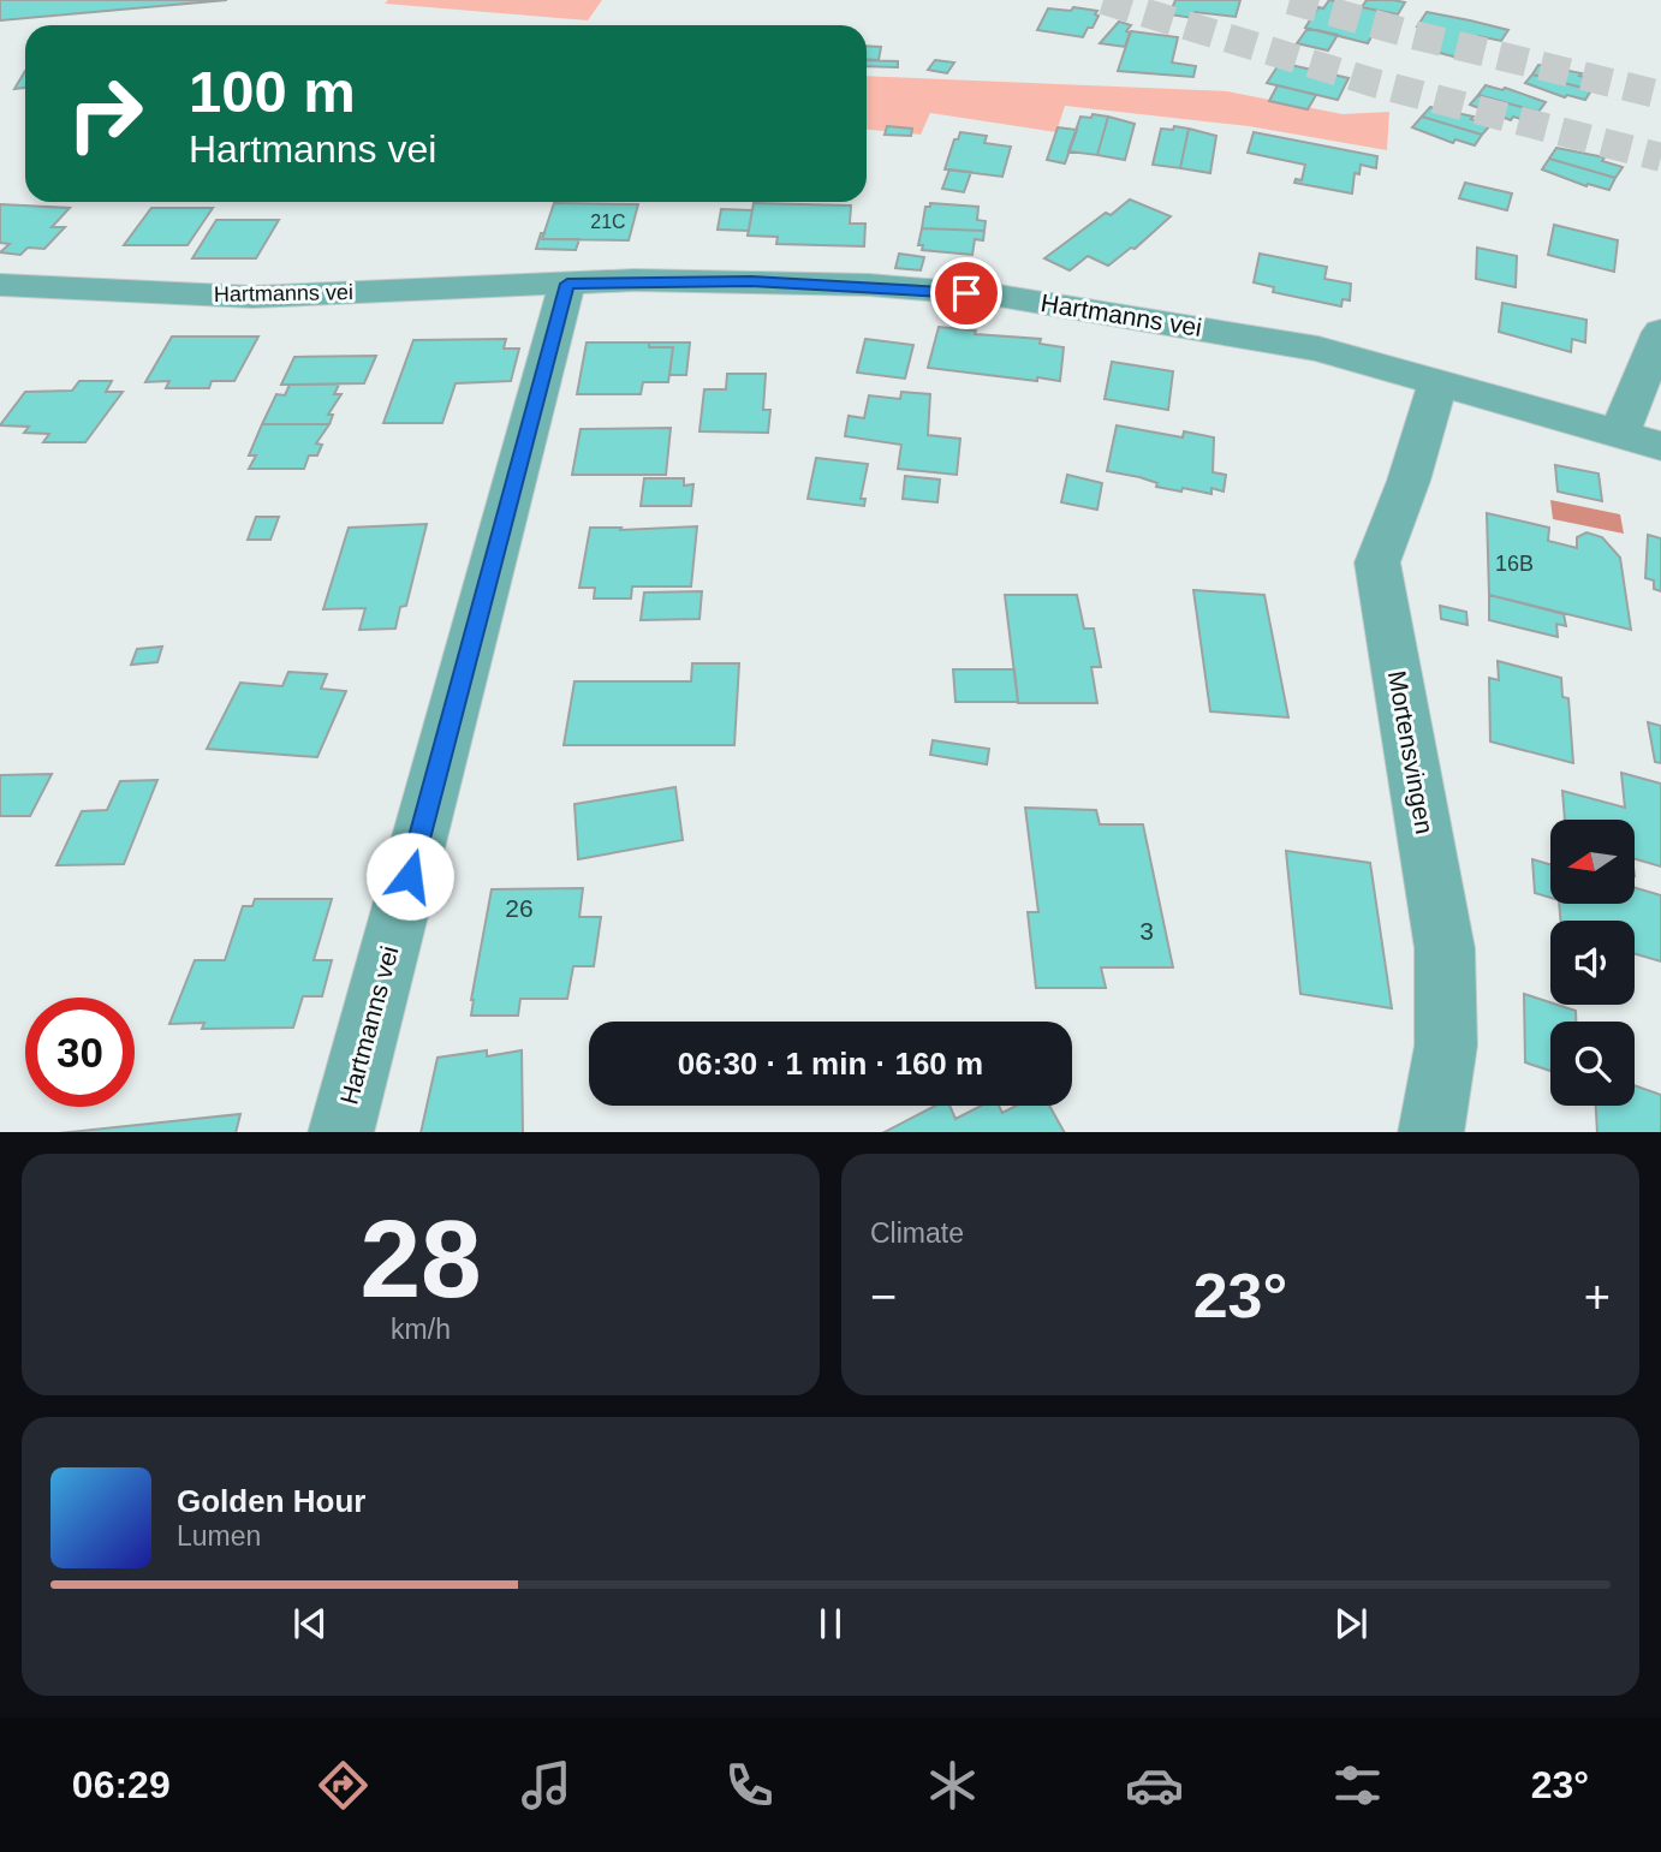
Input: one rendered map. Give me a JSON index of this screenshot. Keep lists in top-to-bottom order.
{
  "streets": {
    "street": ["Hartmanns vei", "Mortensvingen"]
  },
  "crossings": [
    ["Hartmanns vei", "Mortensvingen"]
  ],
  "house_numbers": [
    "21C",
    "16B",
    "26",
    "3"
  ],
  "north": "left",
  "page": {
    "turn": ["100 m", "Hartmanns vei"],
    "limit": "30",
    "trip": "06:30 · 1 min · 160 m",
    "tile": [
      ["28", "km/h"],
      "Climate"
    ],
    "heat": ["−", "23°", "+"],
    "song": ["Golden Hour", "Lumen"],
    "tabs": ["06:29", "23°"]
  }
}
